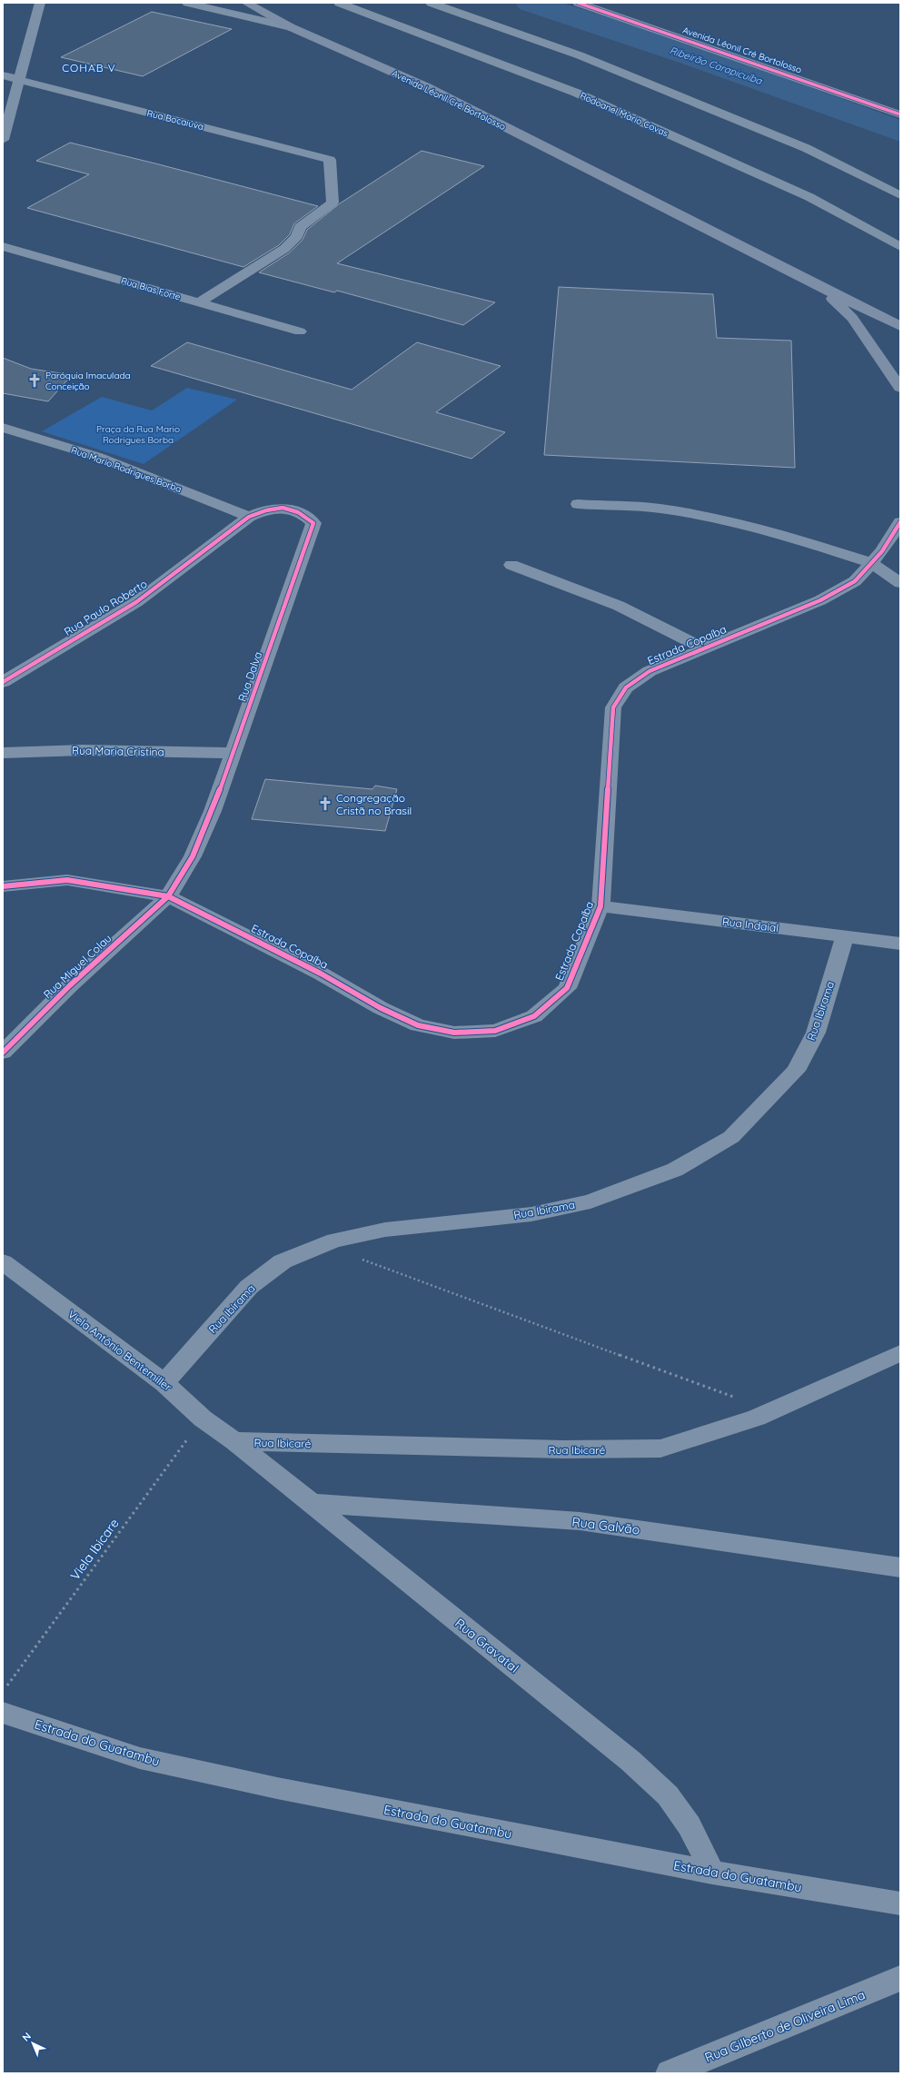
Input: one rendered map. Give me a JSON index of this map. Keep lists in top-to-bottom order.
{
  "streets": {
    "highway": ["Rodoanel Mário Covas"],
    "main road": ["Avenida Léonil Cré Bortolosso"],
    "street": [
      "Rua Bocaiúva",
      "Rua Bias Forte",
      "Rua Mario Rodrigues Borba",
      "Rua Paulo Roberto",
      "Estrada Copaíba",
      "Rua Dalva",
      "Rua Maria Cristina",
      "Rua Indaial",
      "Rua Miguel Colau",
      "Rua Ibirama",
      "Viela Antônio Bentemiller",
      "Rua Ibicaré",
      "Rua Galvão",
      "Rua Gravatal",
      "Estrada do Guatambu",
      "Rua Gilberto de Oliveira Lima"
    ],
    "path": ["Viela Ibicare"]
  },
  "crossings": [
    ["Rua Bocaiúva", "Rua Bias Forte"],
    ["Rua Mario Rodrigues Borba", "Rua Paulo Roberto"],
    ["Rua Mario Rodrigues Borba", "Rua Dalva"],
    ["Rua Paulo Roberto", "Rua Dalva"],
    ["Estrada Copaíba", "Rua Dalva"],
    ["Estrada Copaíba", "Rua Indaial"],
    ["Estrada Copaíba", "Rua Miguel Colau"],
    ["Rua Dalva", "Rua Maria Cristina"],
    ["Rua Dalva", "Rua Miguel Colau"],
    ["Rua Indaial", "Rua Ibirama"],
    ["Rua Ibirama", "Viela Antônio Bentemiller"],
    ["Viela Antônio Bentemiller", "Rua Ibicaré"],
    ["Viela Antônio Bentemiller", "Viela Ibicare"],
    ["Viela Antônio Bentemiller", "Rua Gravatal"],
    ["Rua Ibicaré", "Rua Gravatal"],
    ["Rua Galvão", "Rua Gravatal"],
    ["Rua Gravatal", "Estrada do Guatambu"]
  ],
  "districts": ["COHAB V"],
  "water": ["Ribeirão Carapicuíba"],
  "parks": ["Praça da Rua Mario Rodrigues Borba"],
  "places": {
    "church": ["Paróquia Imaculada Conceição", "Congregação Cristã no Brasil"]
  },
  "north": "top left"
}
